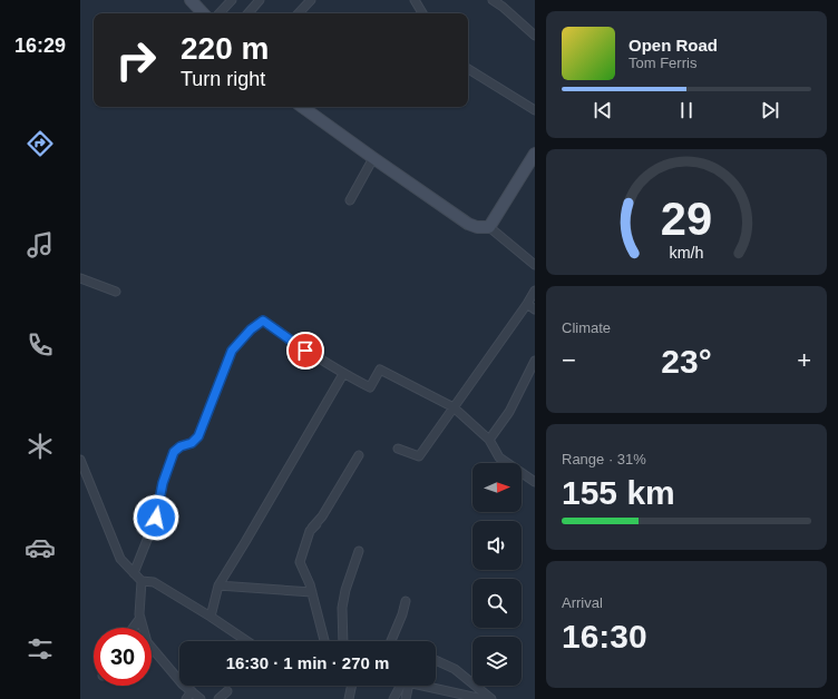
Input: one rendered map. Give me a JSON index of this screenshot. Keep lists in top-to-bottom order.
{
  "north": "right",
  "page": {
    "tabs": "16:29",
    "turn": ["220 m", "Turn right"],
    "song": ["Open Road", "Tom Ferris"],
    "tile": [
      "Climate",
      ["Range · 31%", "155 km"],
      ["Arrival", "16:30"]
    ],
    "heat": ["−", "23°", "+"],
    "limit": "30",
    "trip": "16:30 · 1 min · 270 m",
    "gauge": ["29", "km/h"]
  }
}
